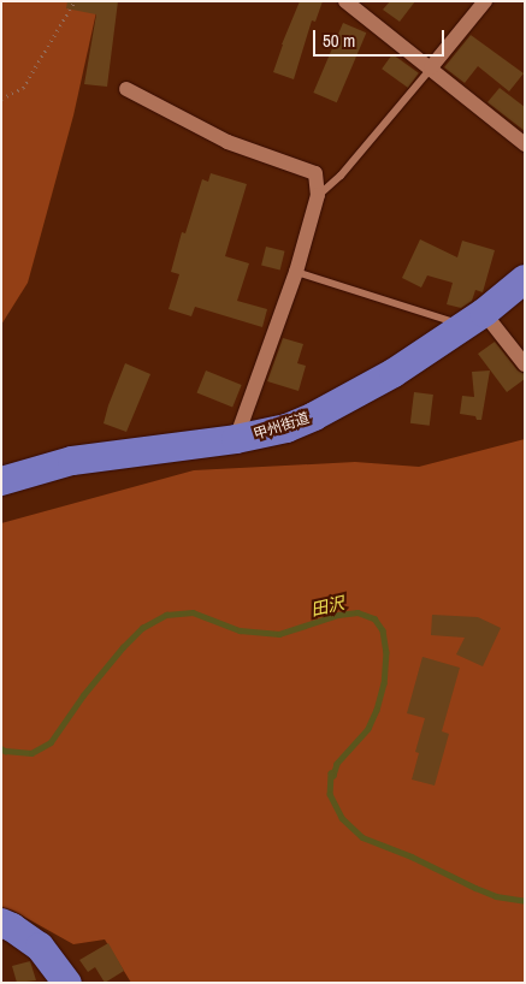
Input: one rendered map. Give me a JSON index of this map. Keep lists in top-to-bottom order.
{
  "streets": {
    "highway": ["甲州街道"]
  },
  "water": ["田沢"],
  "scale_bar": "50 m"
}
